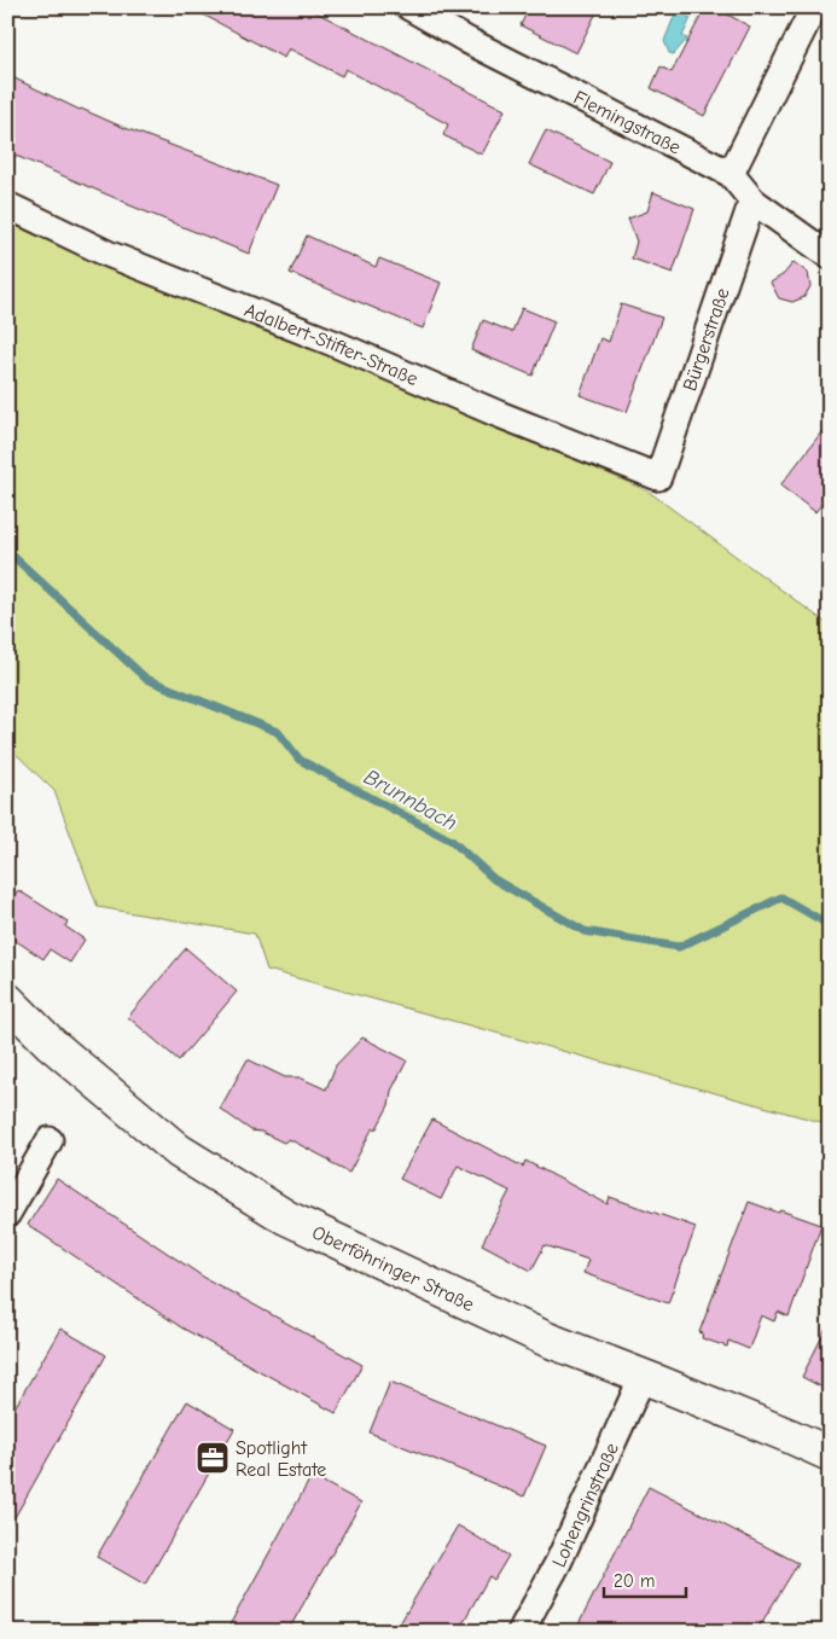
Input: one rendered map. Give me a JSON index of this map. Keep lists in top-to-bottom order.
{
  "streets": {
    "main road": ["Oberföhringer Straße"],
    "street": [
      "Flemingstraße",
      "Bürgerstraße",
      "Adalbert-Stifter-Straße",
      "Lohengrinstraße"
    ]
  },
  "crossings": [
    ["Flemingstraße", "Bürgerstraße"],
    ["Bürgerstraße", "Adalbert-Stifter-Straße"],
    ["Oberföhringer Straße", "Lohengrinstraße"]
  ],
  "water": ["Brunnbach"],
  "places": {
    "office": ["Spotlight Real Estate"]
  },
  "scale_bar": "20 m"
}
